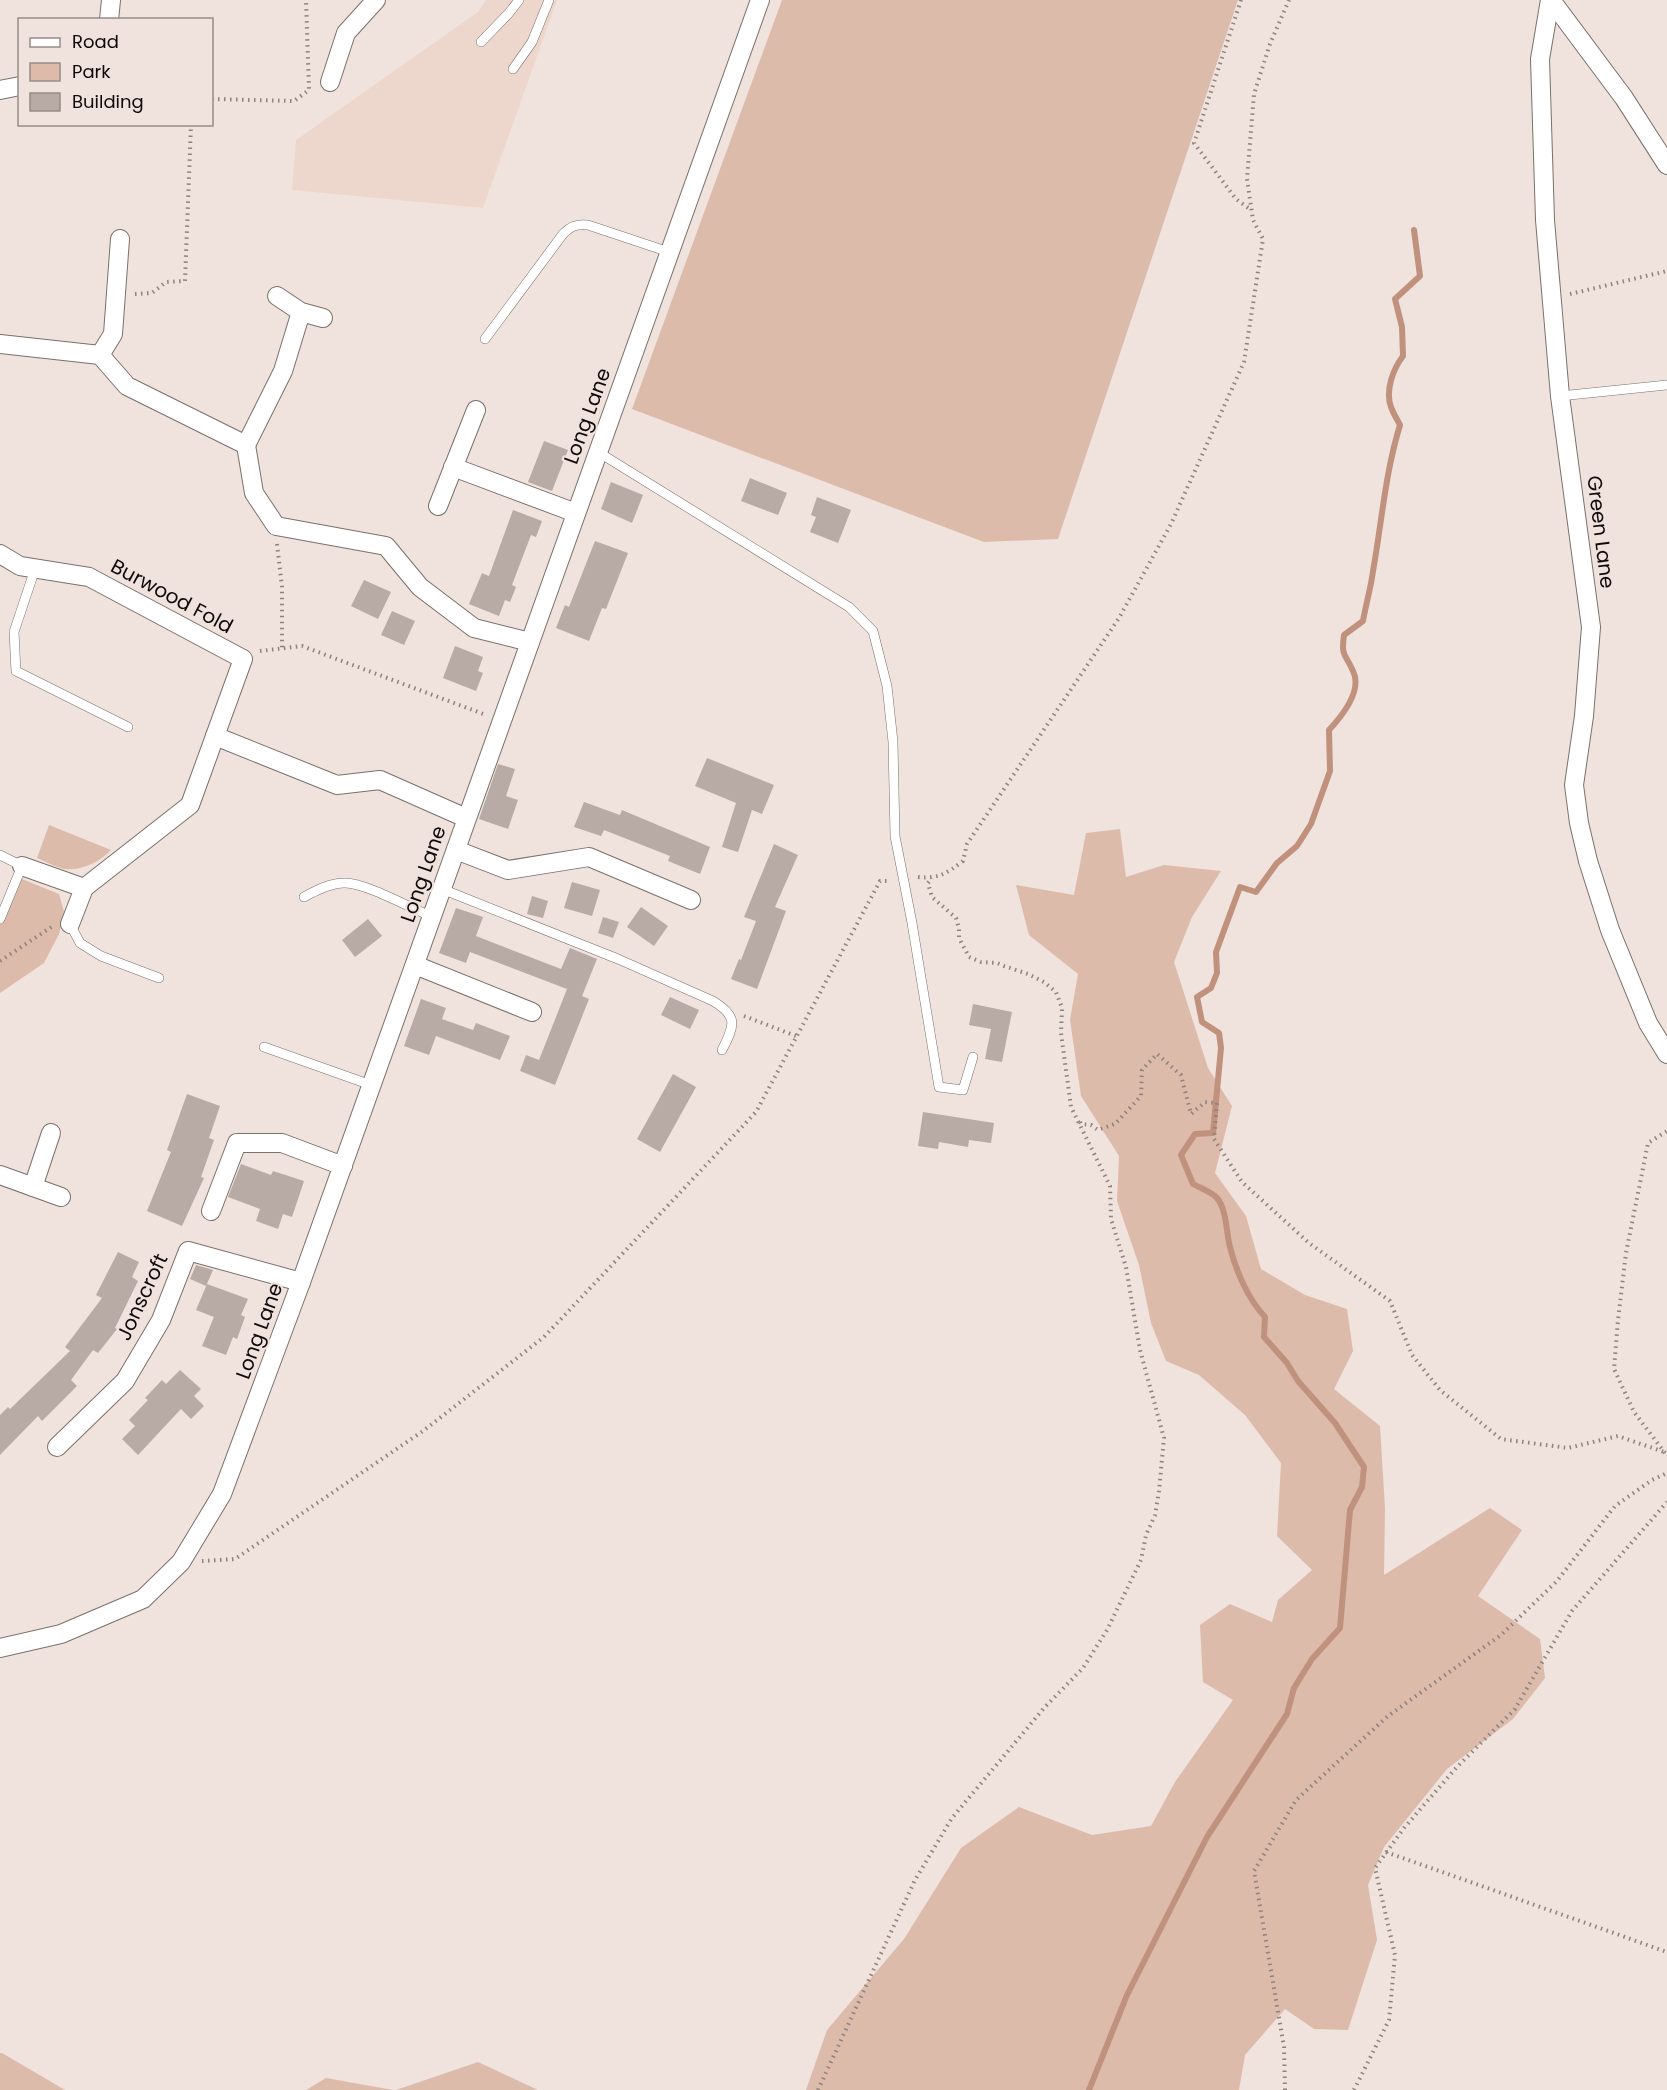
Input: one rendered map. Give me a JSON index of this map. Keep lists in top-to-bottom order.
{
  "streets": {
    "street": [
      "Long Lane",
      "Green Lane",
      "Burwood Fold",
      "Jonscroft"
    ]
  },
  "crossings": [
    ["Long Lane", "Jonscroft"]
  ],
  "legend": ["Road", "Park", "Building"]
}
